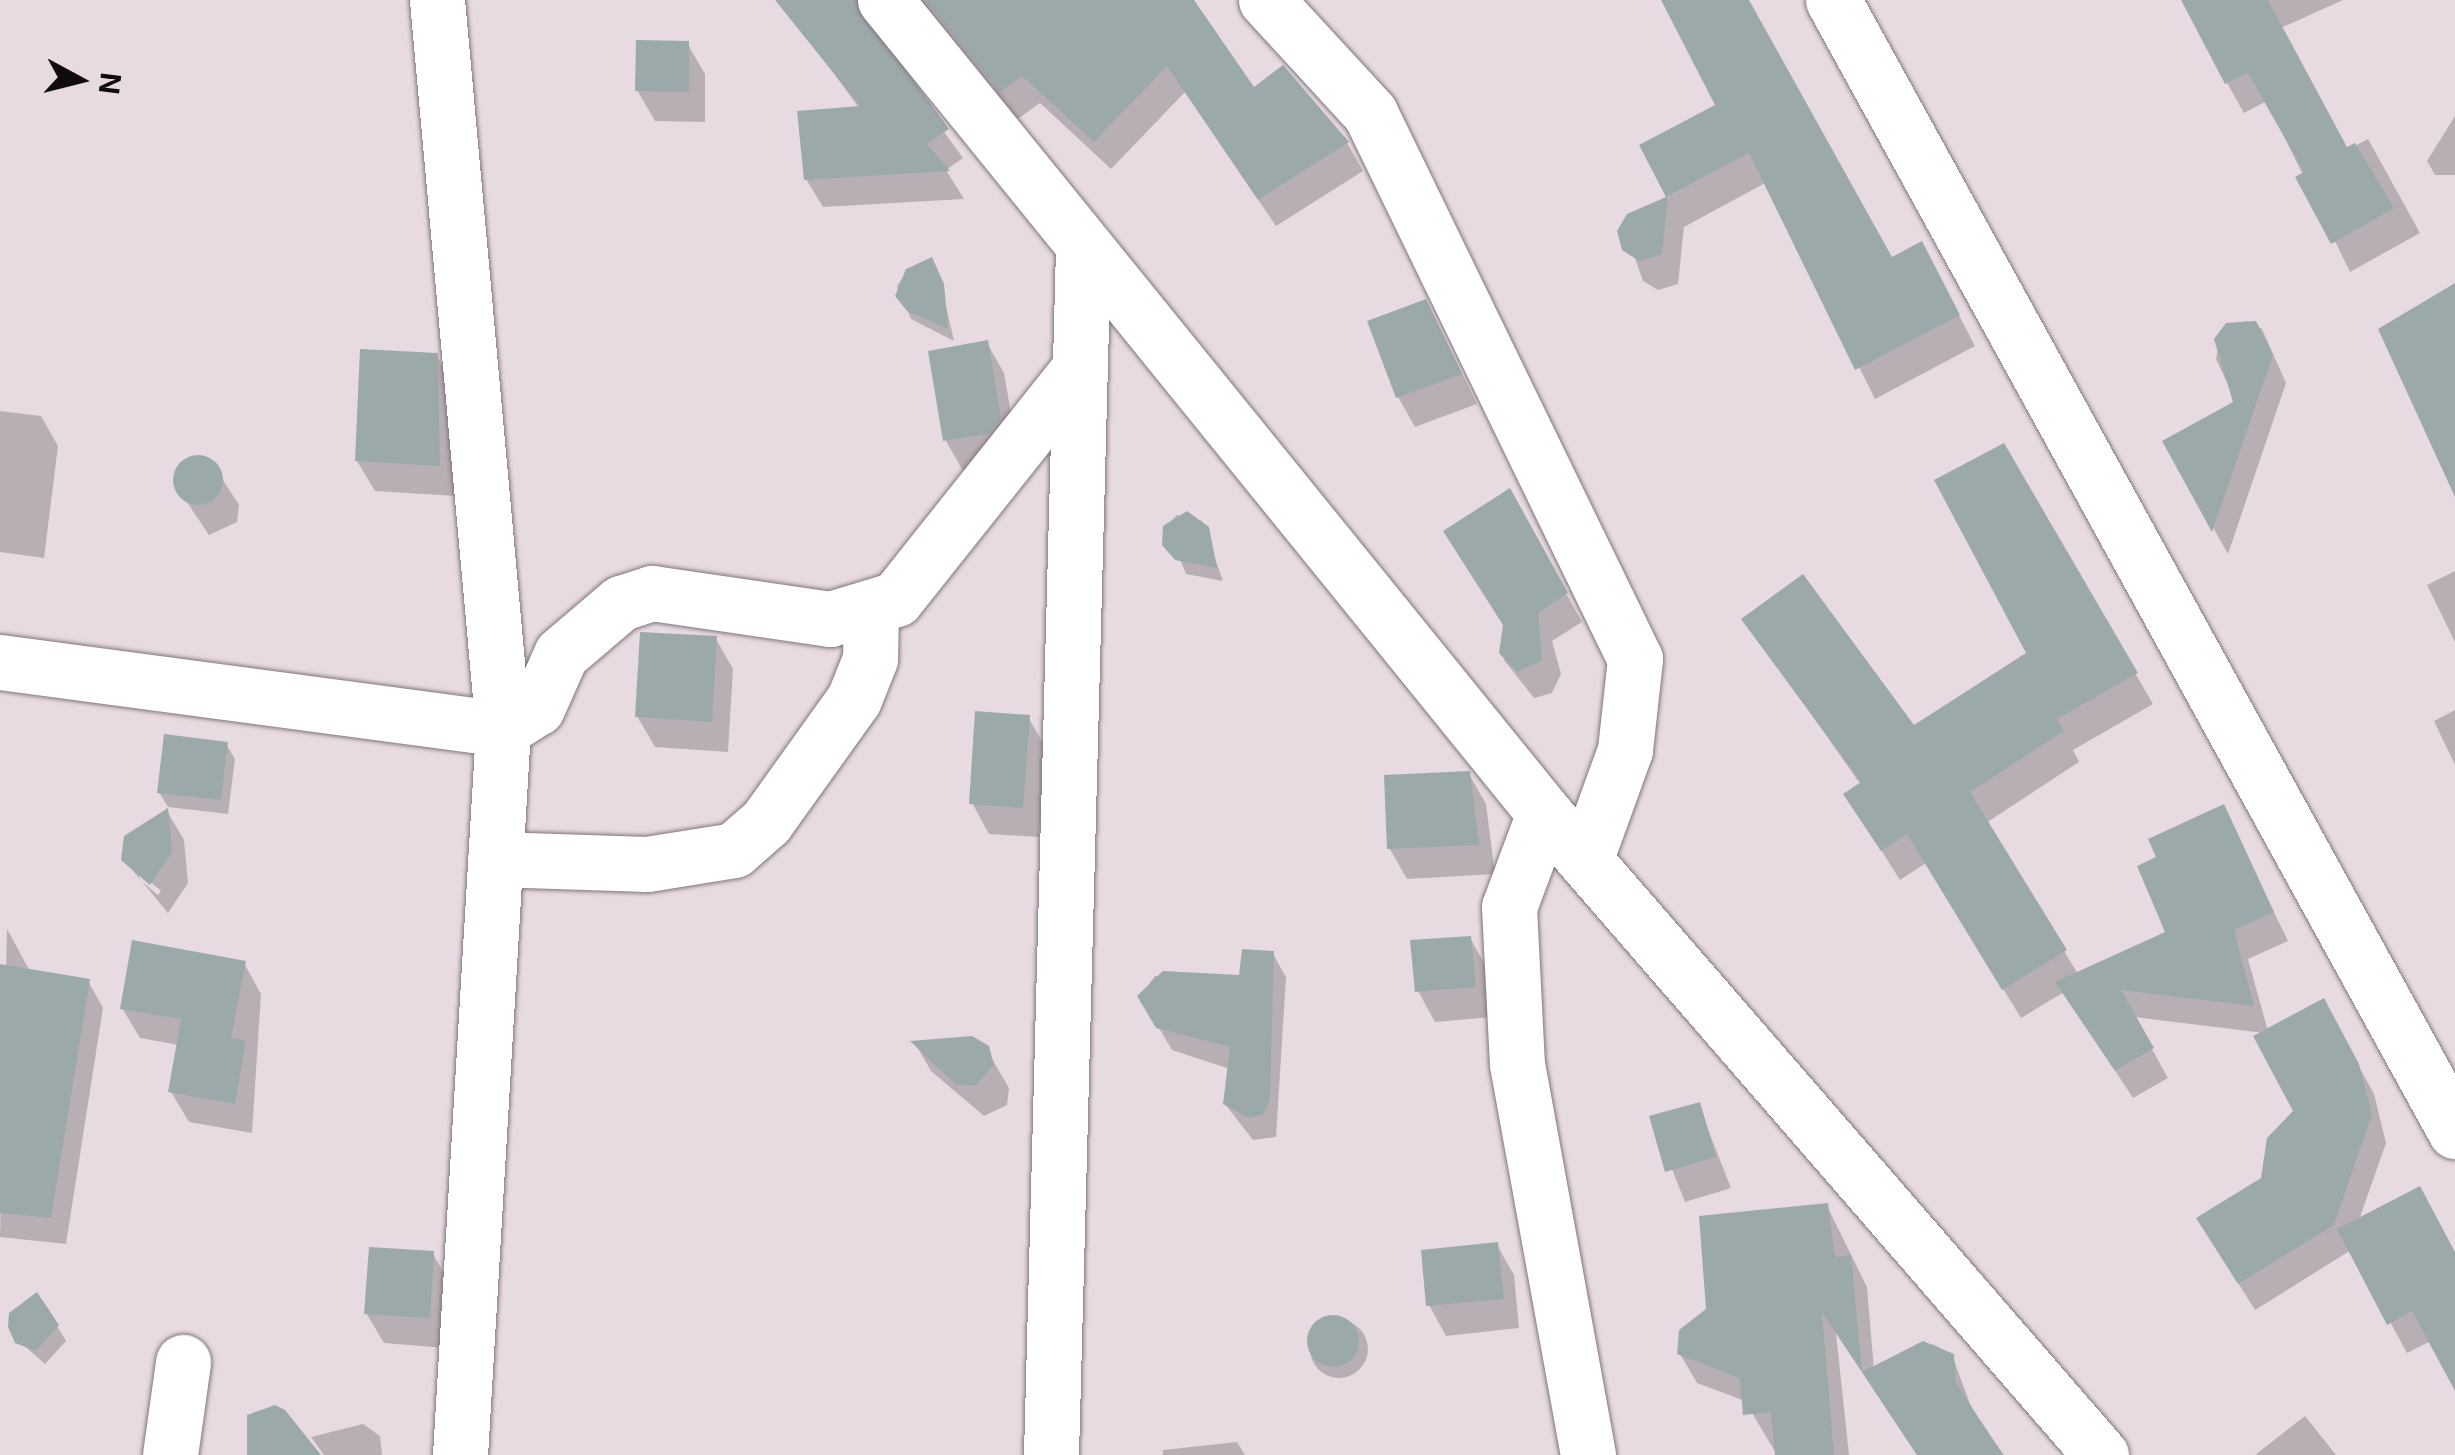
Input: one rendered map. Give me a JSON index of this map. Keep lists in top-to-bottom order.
{
  "north": "right"
}
